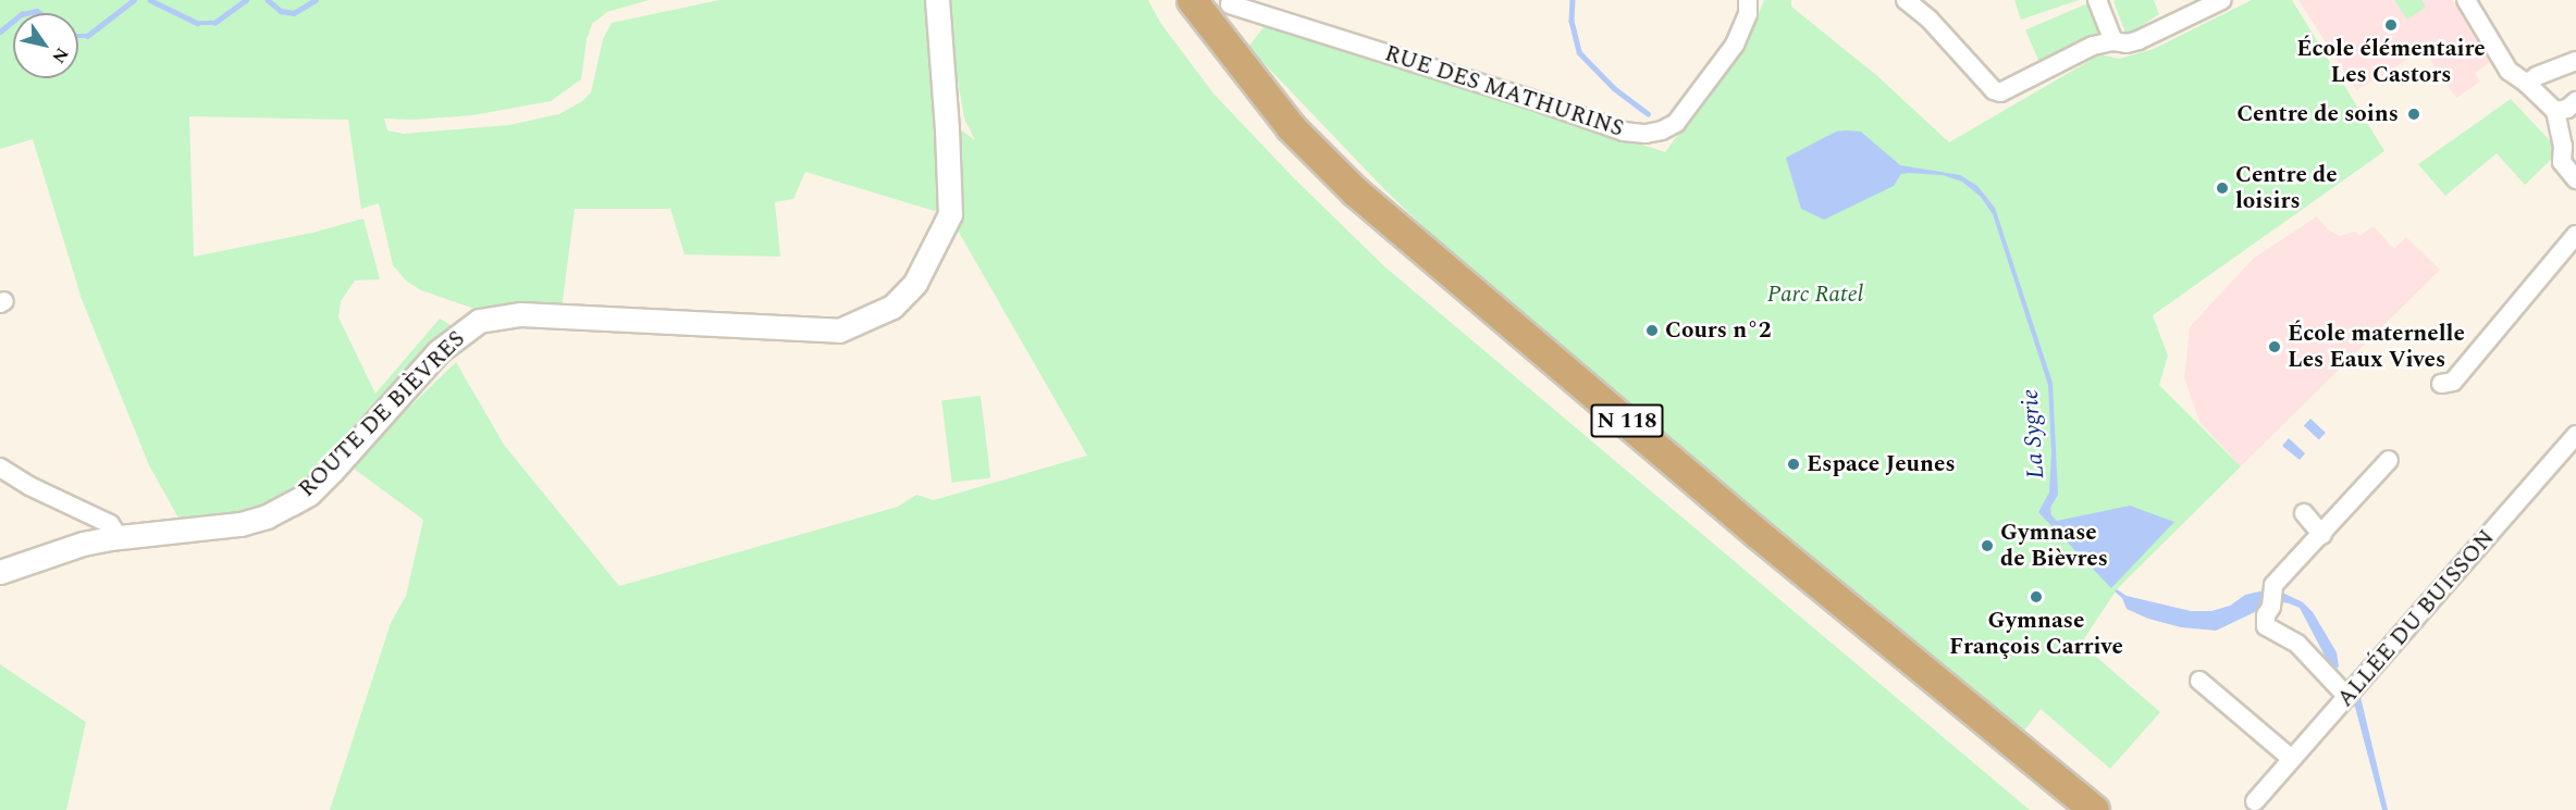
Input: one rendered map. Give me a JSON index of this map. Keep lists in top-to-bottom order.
{
  "streets": {
    "highway": ["N 118"],
    "street": ["RUE DES MATHURINS", "ROUTE DE BIÈVRES", "ALLÉE DU BUISSON"]
  },
  "water": ["La Sygrie"],
  "parks": ["Parc Ratel"],
  "places": [
    "École élémentaire Les Castors",
    "Centre de soins",
    "Centre de loisirs",
    "Cours n°2",
    "École maternelle Les Eaux Vives",
    "Espace Jeunes",
    "Gymnase de Bièvres",
    "Gymnase François Carrive"
  ],
  "north": "bottom right"
}
